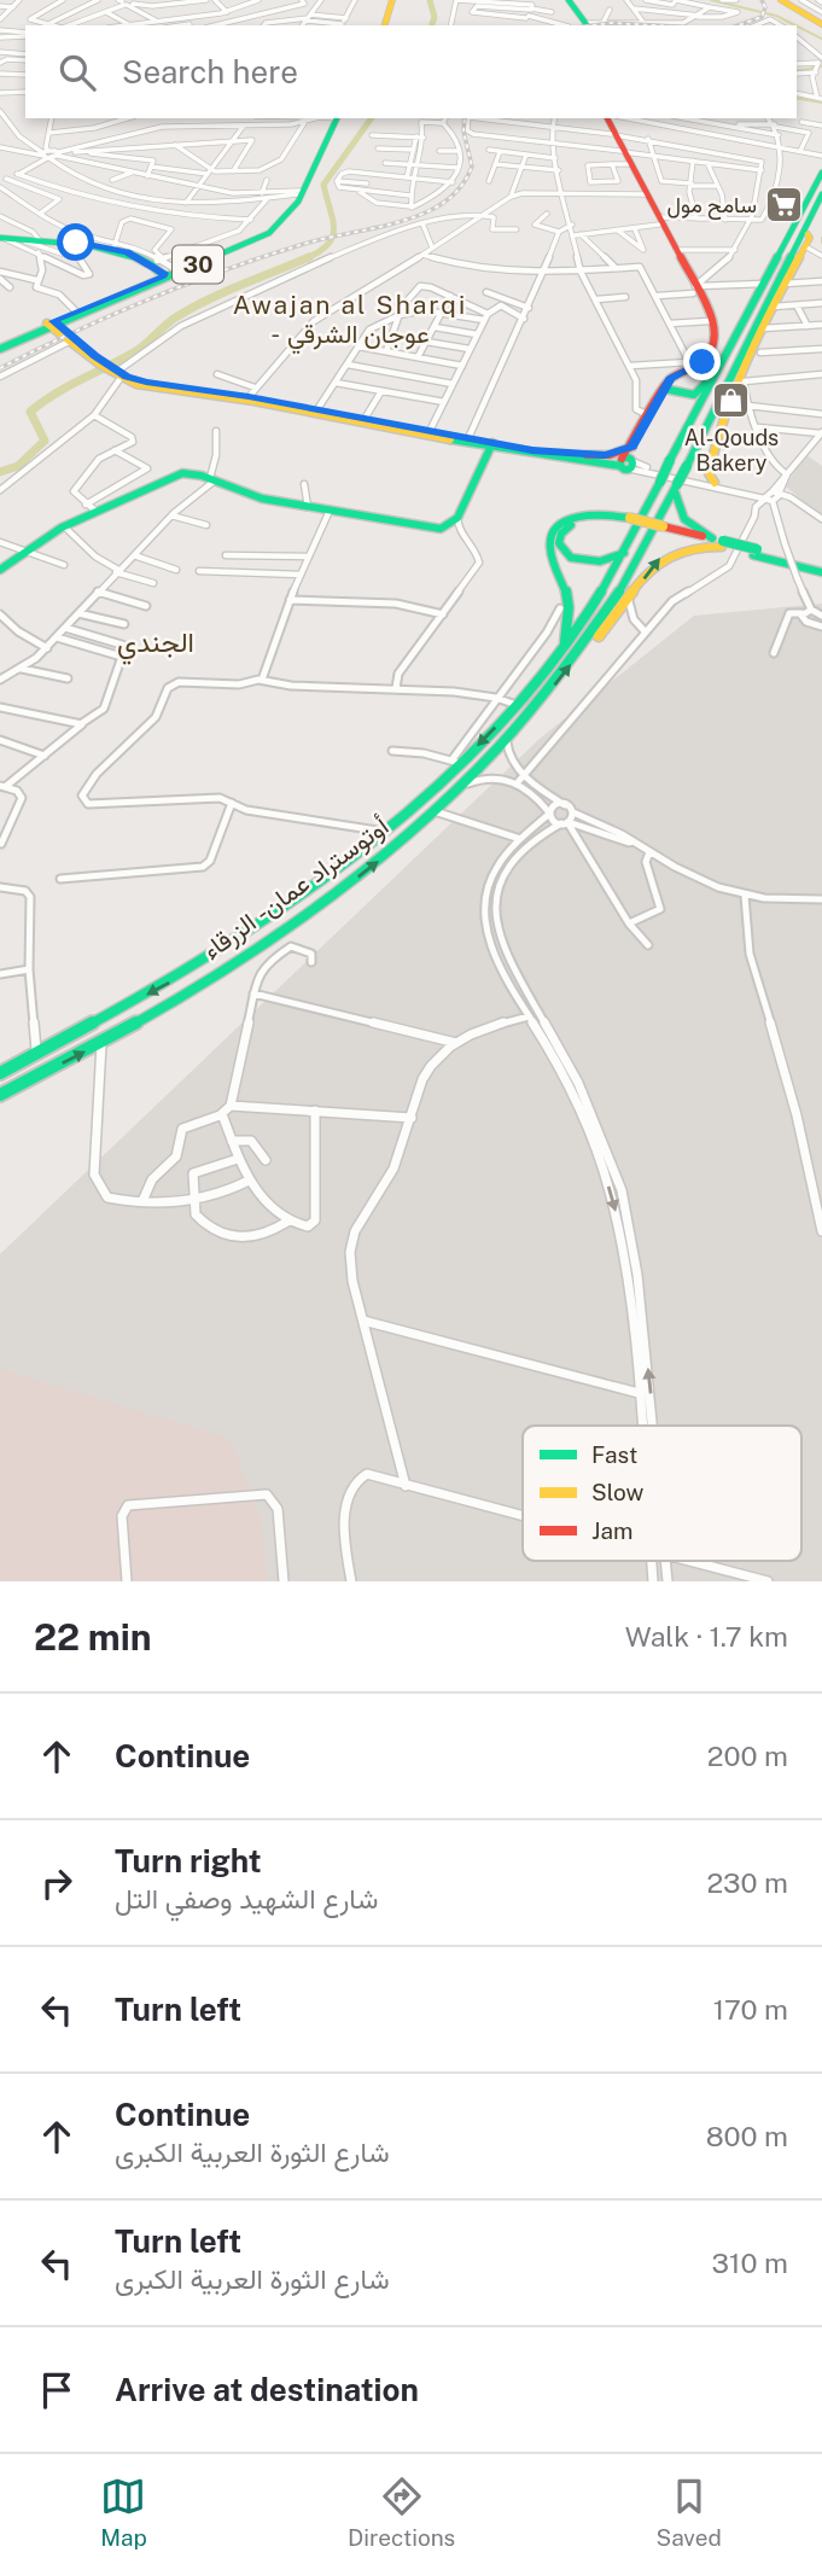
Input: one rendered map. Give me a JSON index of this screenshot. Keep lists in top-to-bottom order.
{
  "streets": {
    "main road": ["30", "أوتوستراد عمان - الزرقاء"]
  },
  "districts": ["Awajan al Sharqi - عوجان الشرقي", "الجندي"],
  "places": {
    "supermarket": ["سامح مول"],
    "shop": ["Al-Qouds Bakery"]
  },
  "legend": ["Fast", "Slow", "Jam"],
  "page": {
    "search": "Search here",
    "heading": ["22 min", "Walk · 1.7 km"],
    "list": [
      ["Continue", "200 m"],
      ["Turn right", "شارع الشهيد وصفي التل", "230 m"],
      ["Turn left", "170 m"],
      ["Continue", "شارع الثورة العربية الكبرى", "800 m"],
      ["Turn left", "شارع الثورة العربية الكبرى", "310 m"],
      "Arrive at destination"
    ],
    "nav": ["Map", "Directions", "Saved"]
  }
}
